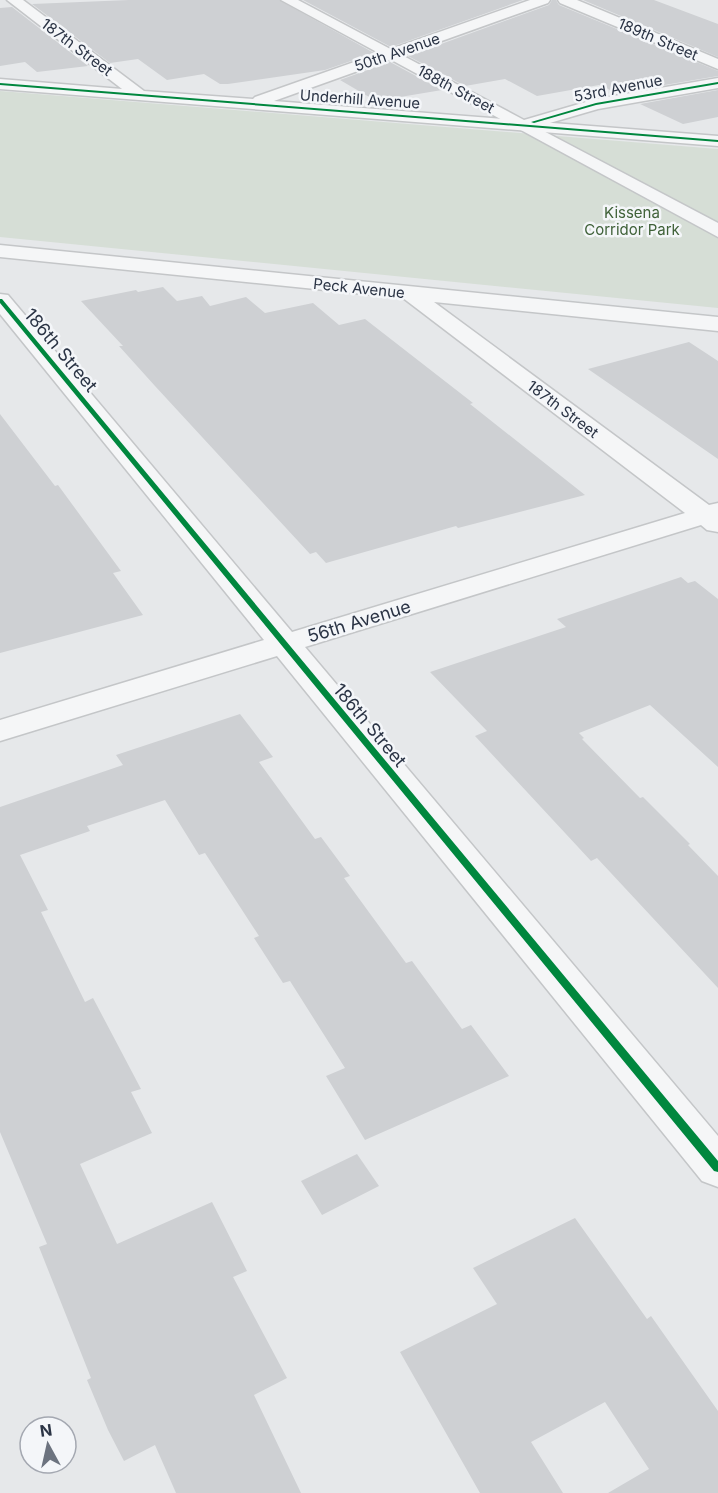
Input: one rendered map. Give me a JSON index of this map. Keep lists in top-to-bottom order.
{
  "streets": {
    "street": [
      "189th Street",
      "187th Street",
      "50th Avenue",
      "53rd Avenue",
      "188th Street",
      "Underhill Avenue",
      "Peck Avenue",
      "186th Street",
      "56th Avenue"
    ]
  },
  "crossings": [
    ["187th Street", "Underhill Avenue"],
    ["187th Street", "Peck Avenue"],
    ["187th Street", "56th Avenue"],
    ["50th Avenue", "188th Street"],
    ["50th Avenue", "Underhill Avenue"],
    ["53rd Avenue", "188th Street"],
    ["53rd Avenue", "Underhill Avenue"],
    ["188th Street", "Underhill Avenue"],
    ["186th Street", "56th Avenue"]
  ],
  "parks": ["Kissena Corridor Park"],
  "north": "top"
}
